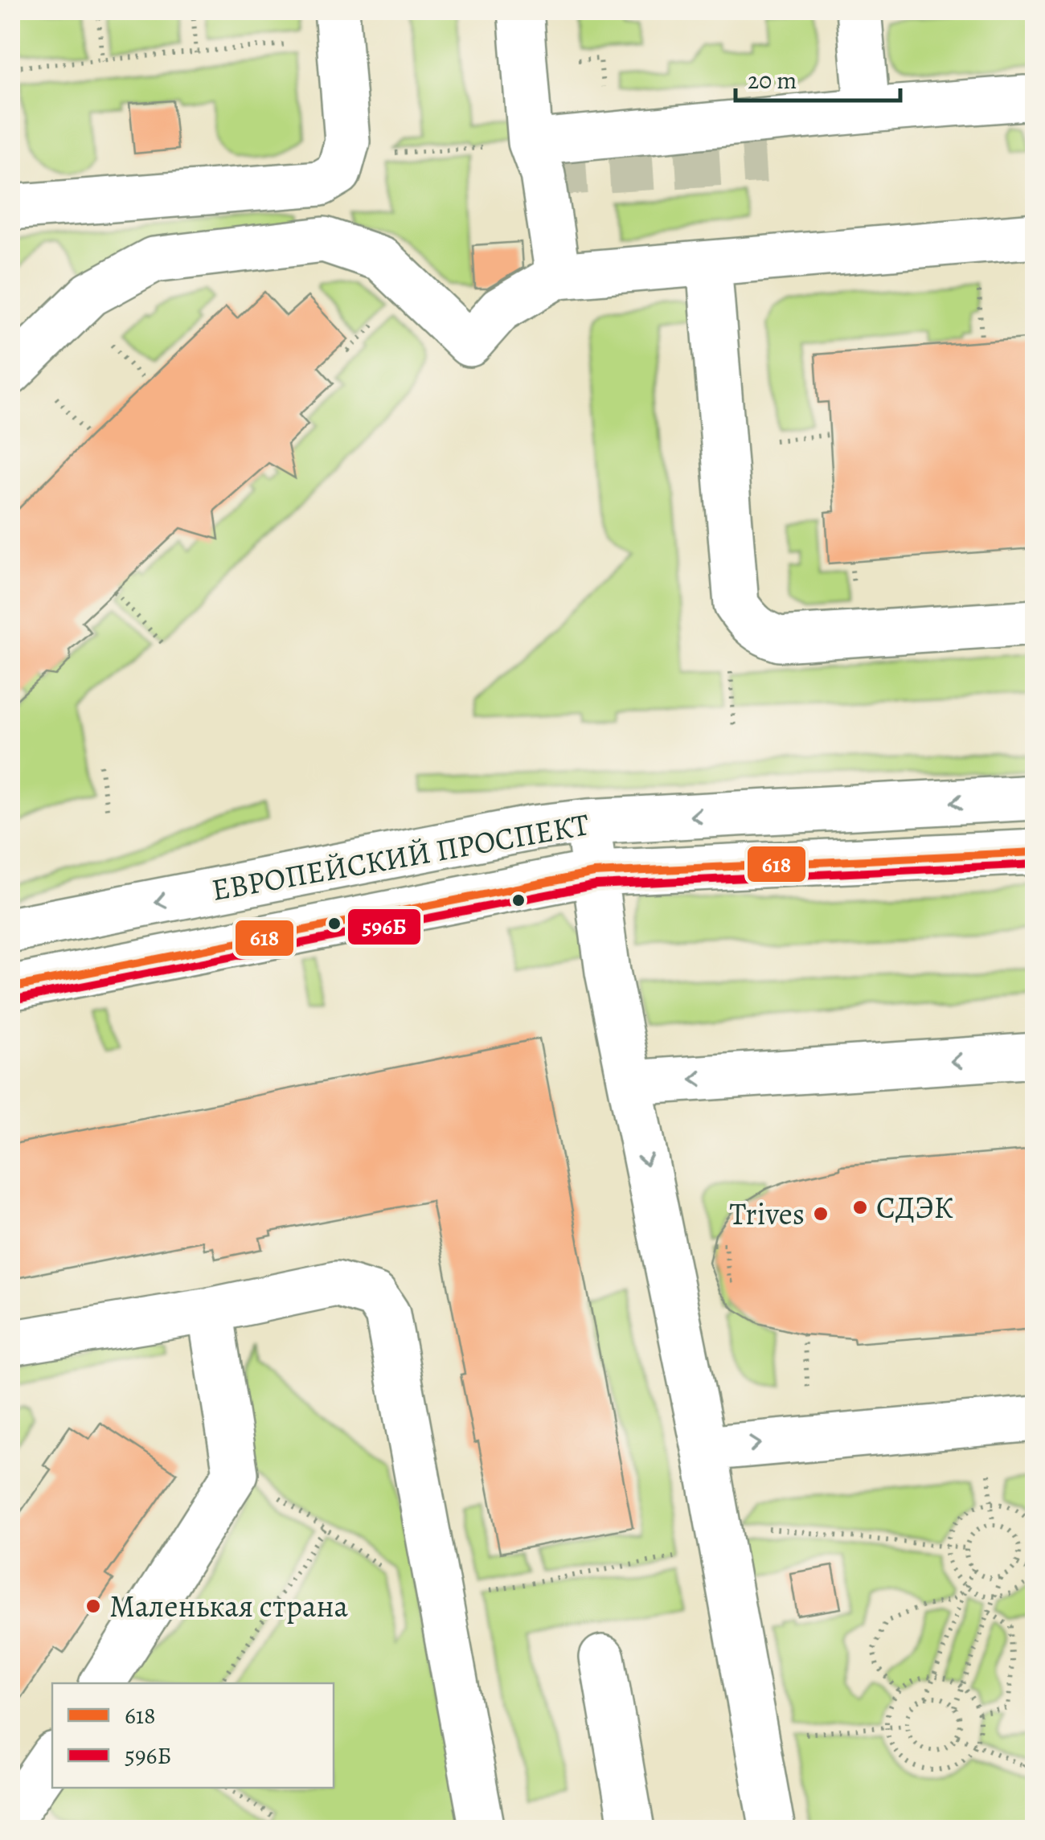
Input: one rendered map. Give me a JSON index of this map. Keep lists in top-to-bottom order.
{
  "streets": {
    "street": ["ЕВРОПЕЙСКИЙ ПРОСПЕКТ"]
  },
  "places": ["СДЭК", "Trives", "Маленькая страна"],
  "lines": ["transit line 618", "transit line 596Б"],
  "legend": ["618", "596Б"],
  "scale_bar": "20 m"
}
